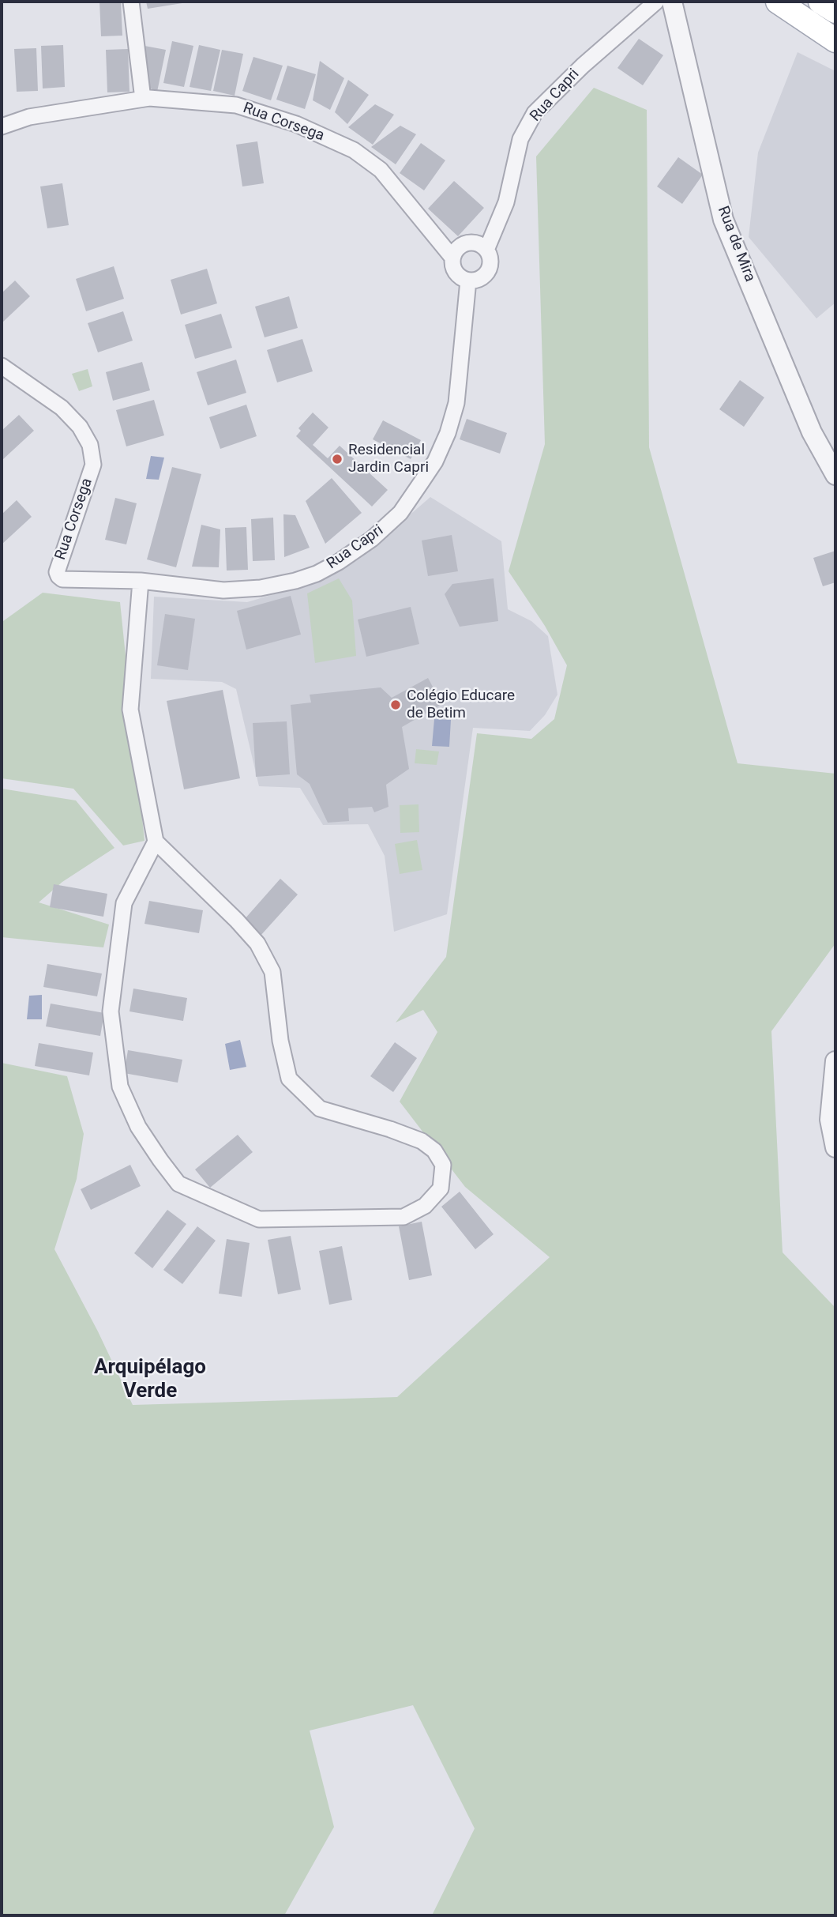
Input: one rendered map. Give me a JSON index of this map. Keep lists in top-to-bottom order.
{
  "streets": {
    "street": ["Rua Capri", "Rua Corsega", "Rua de Mira"]
  },
  "crossings": [
    ["Rua Capri", "Rua Corsega"]
  ],
  "districts": ["Arquipélago Verde"],
  "places": ["Residencial Jardin Capri", "Colégio Educare de Betim"]
}
